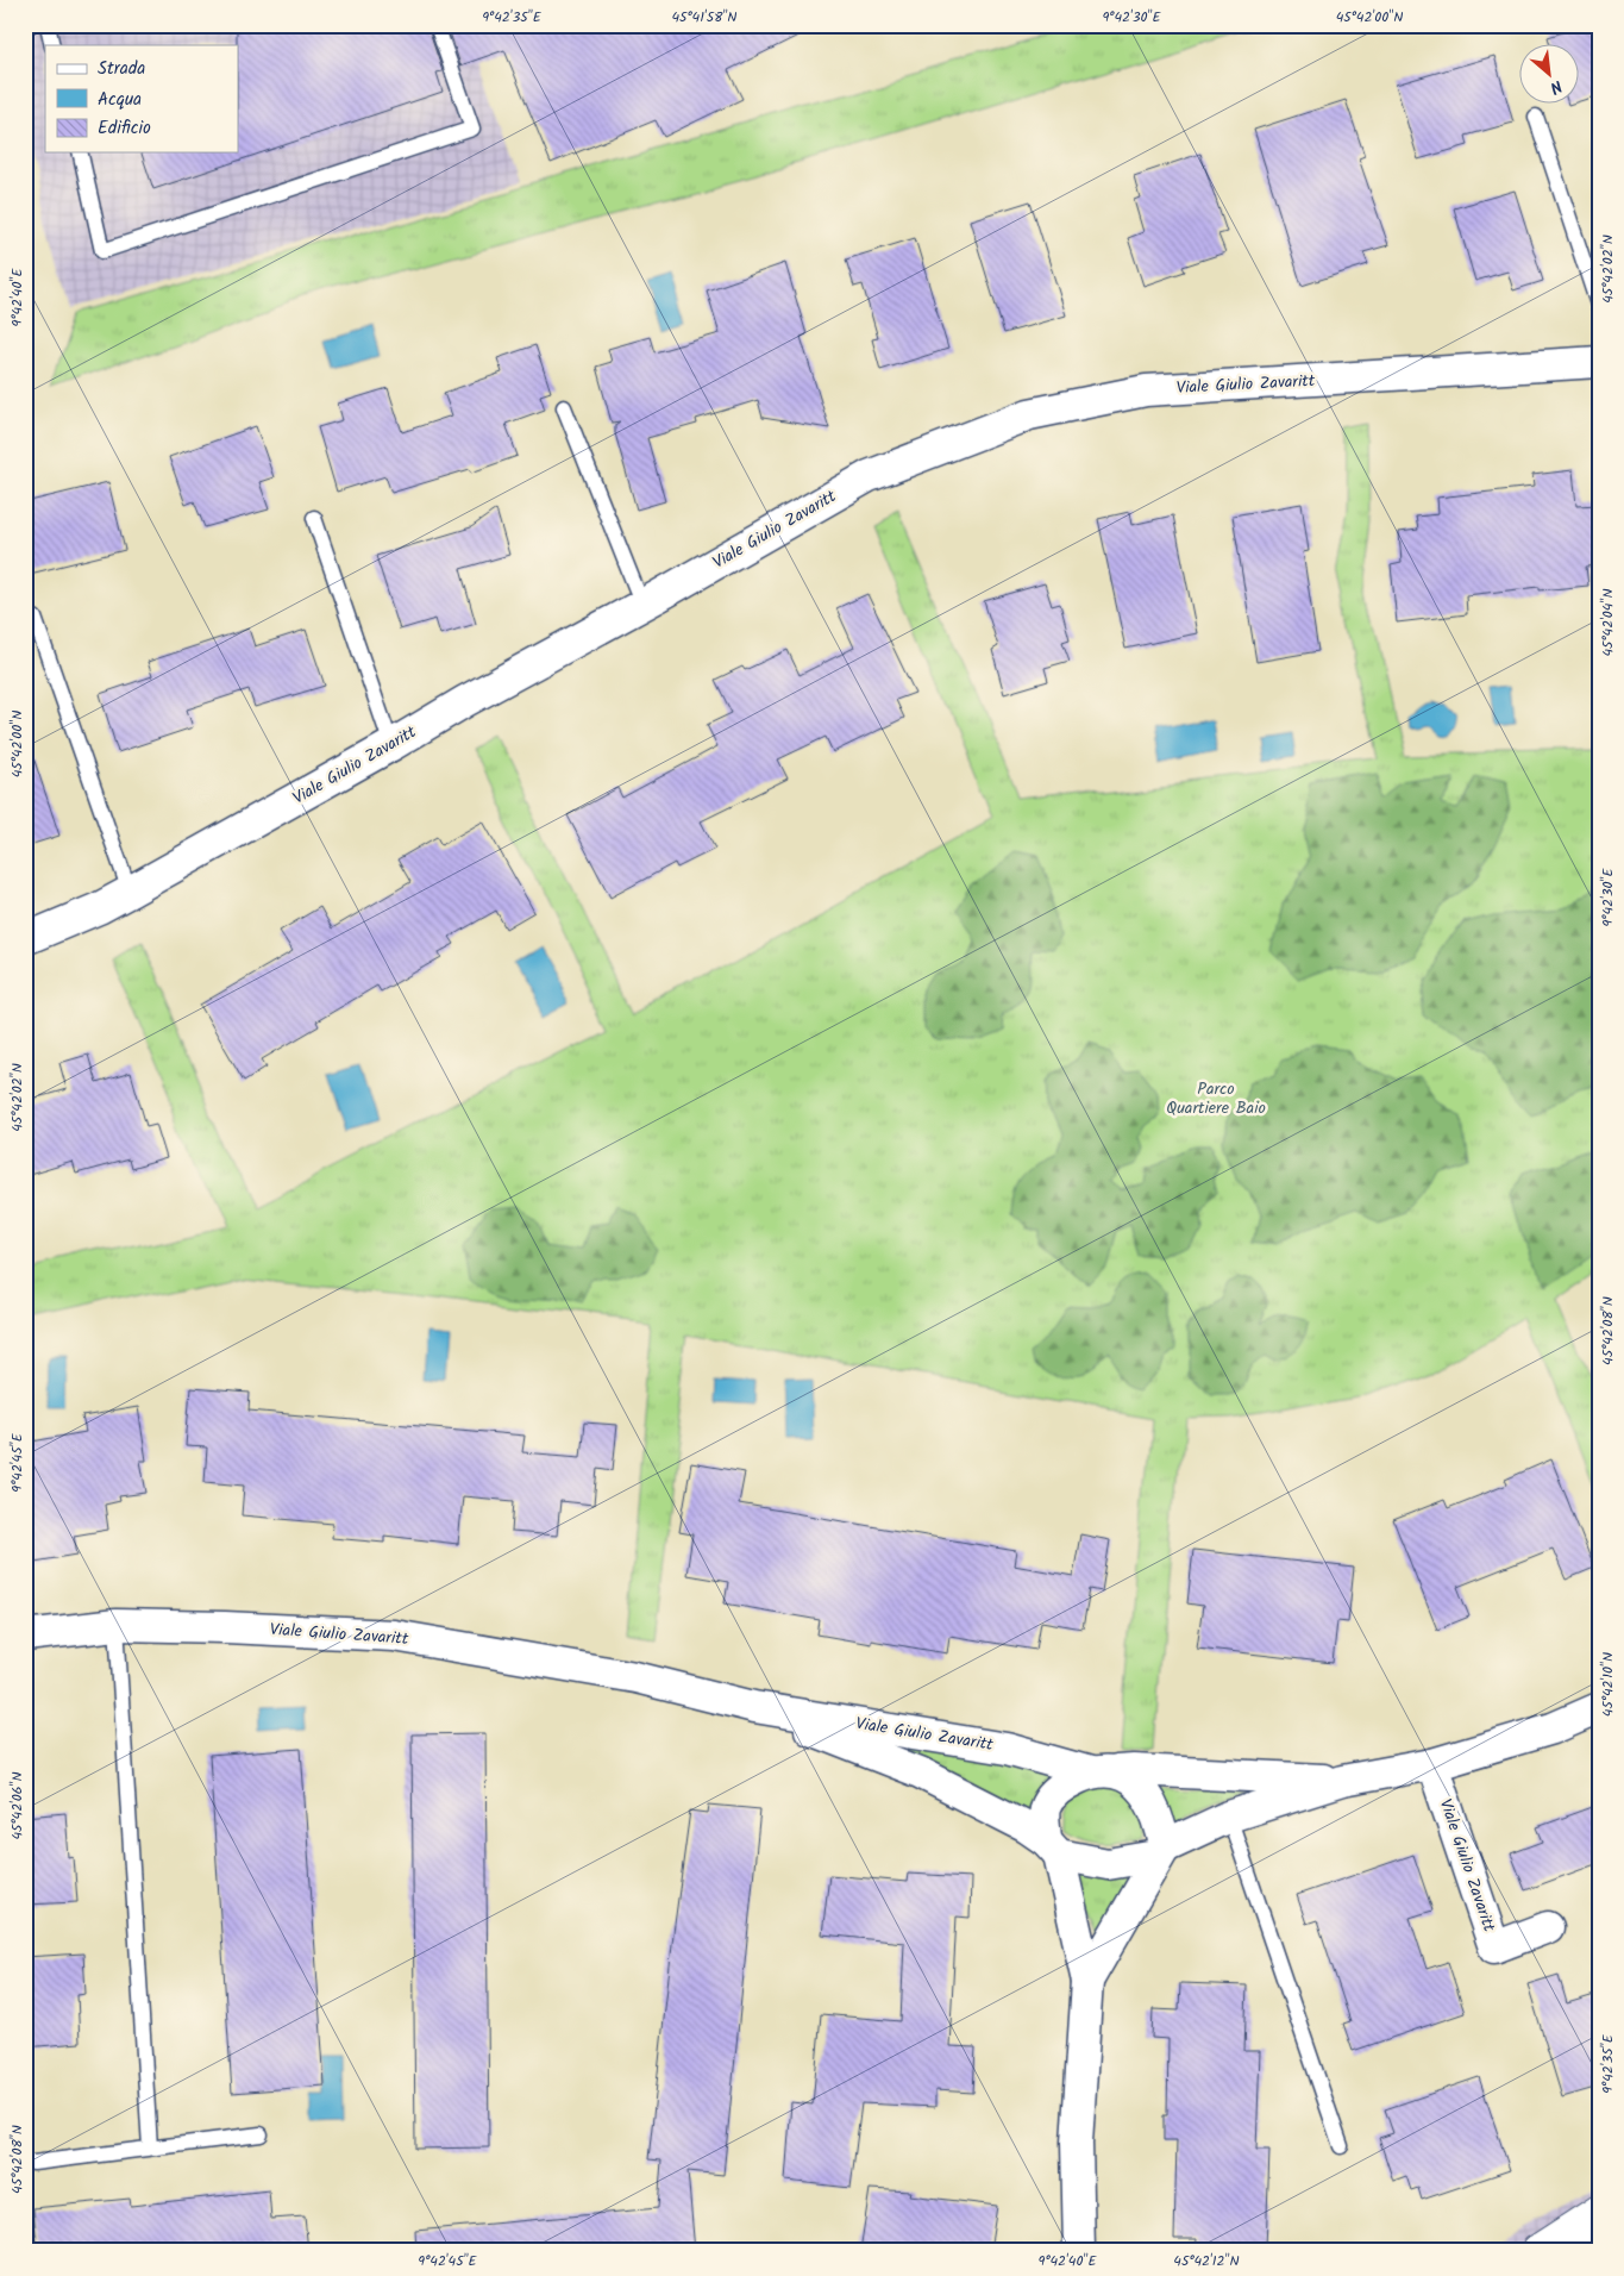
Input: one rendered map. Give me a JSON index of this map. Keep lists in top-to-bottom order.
{
  "streets": {
    "street": ["Viale Giulio Zavaritt"]
  },
  "parks": ["Parco Quartiere Baio"],
  "legend": ["Strada", "Acqua", "Edificio"],
  "north": "bottom right",
  "coordinates": [
    "9°42'35\"E",
    "45°41'58\"N",
    "9°42'30\"E",
    "45°42'00\"N",
    "45°42'02\"N",
    "9°42'40\"E",
    "45°42'04\"N",
    "45°42'08\"N",
    "9°42'45\"E",
    "45°42'10\"N",
    "45°42'06\"N",
    "45°42'12\"N"
  ]
}
